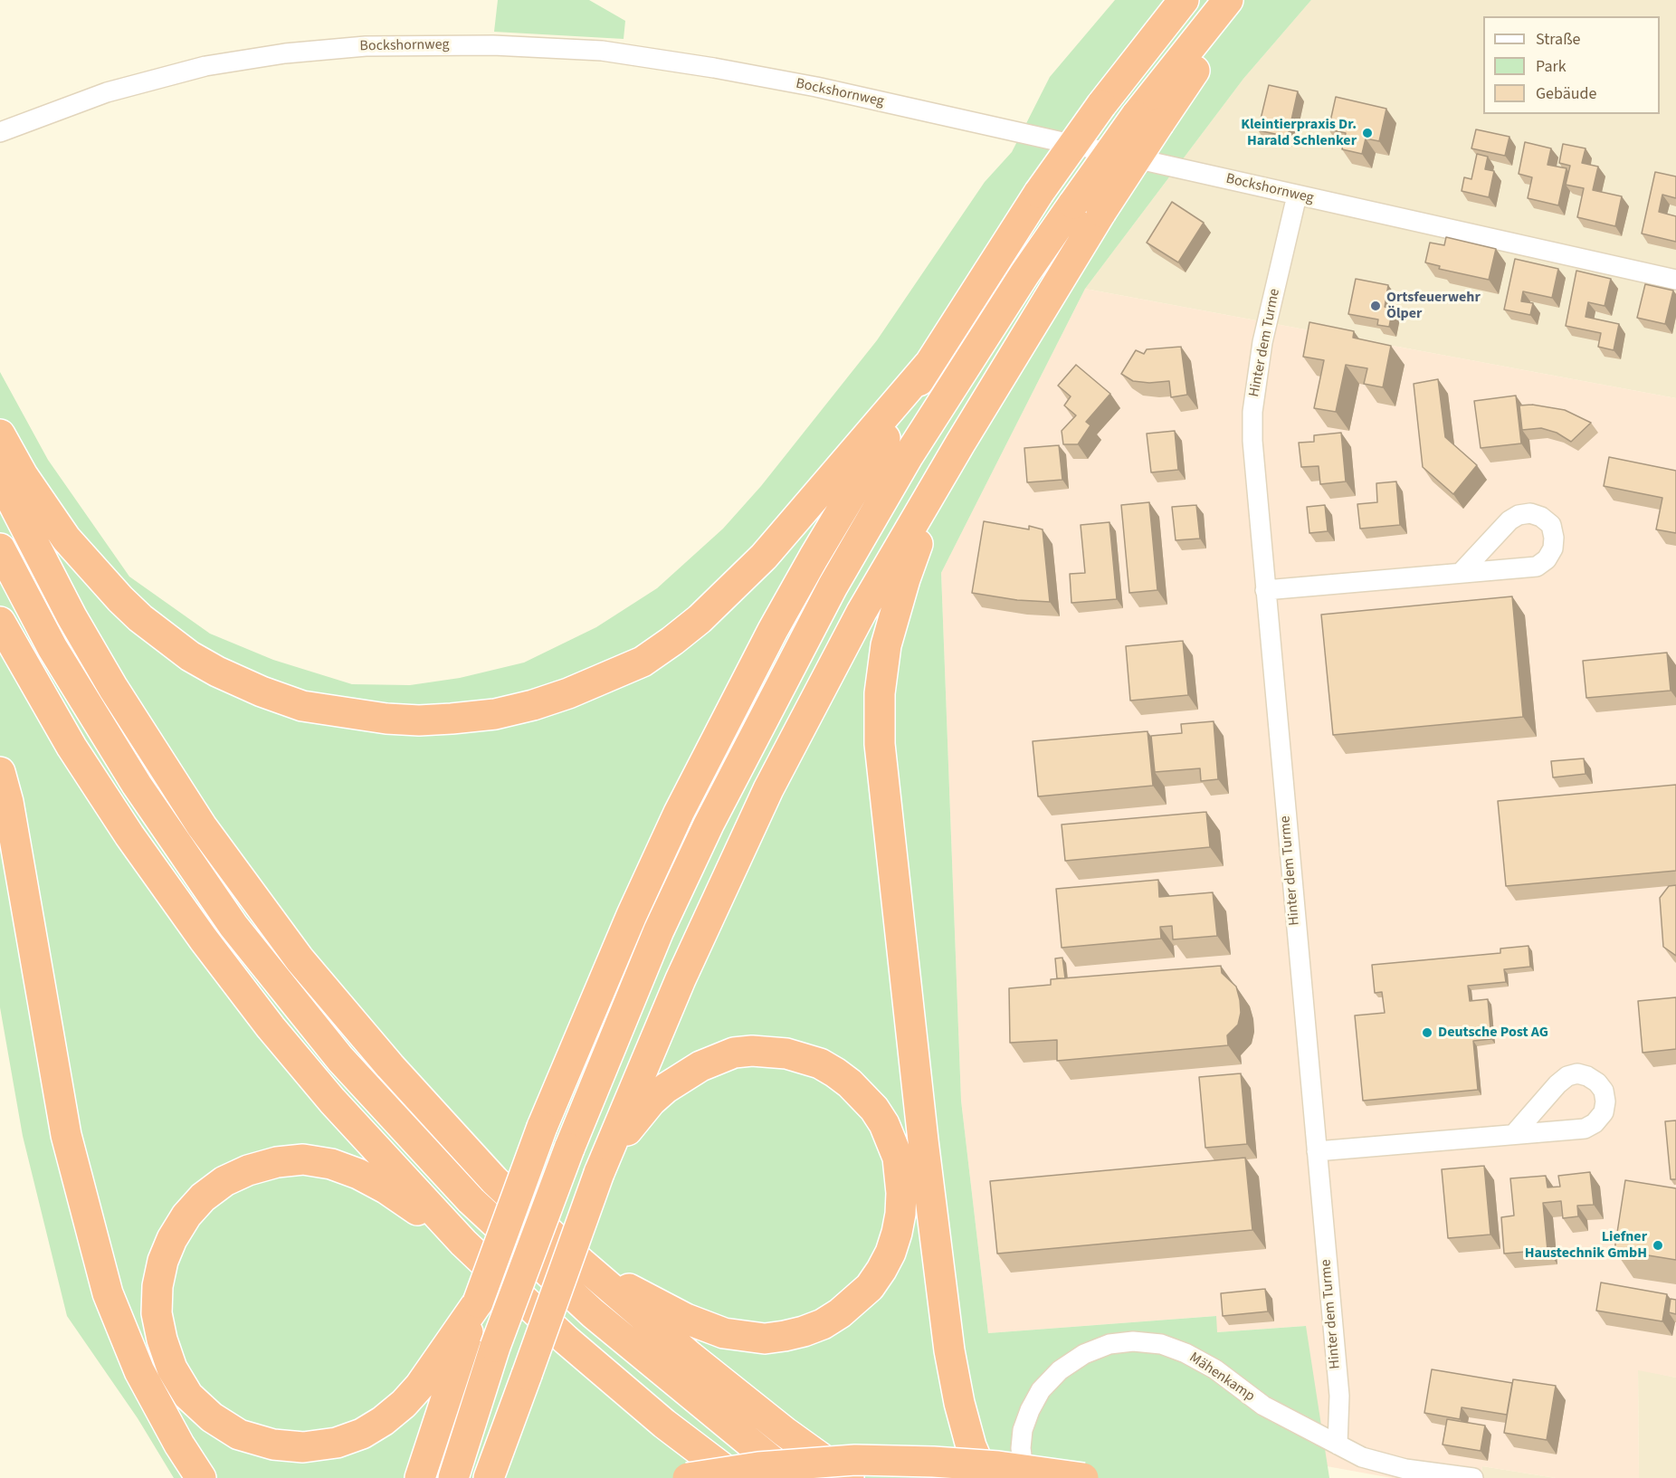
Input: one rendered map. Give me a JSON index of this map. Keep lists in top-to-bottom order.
{
  "streets": {
    "street": ["Bockshornweg", "Hinter dem Turme", "Mähenkamp"]
  },
  "crossings": [
    ["Bockshornweg", "Hinter dem Turme"],
    ["Hinter dem Turme", "Mähenkamp"]
  ],
  "places": [
    "Kleintierpraxis Dr. Harald Schlenker",
    "Ortsfeuerwehr Ölper",
    "Deutsche Post AG",
    "Liefner Haustechnik GmbH"
  ],
  "legend": ["Straße", "Park", "Gebäude"]
}
